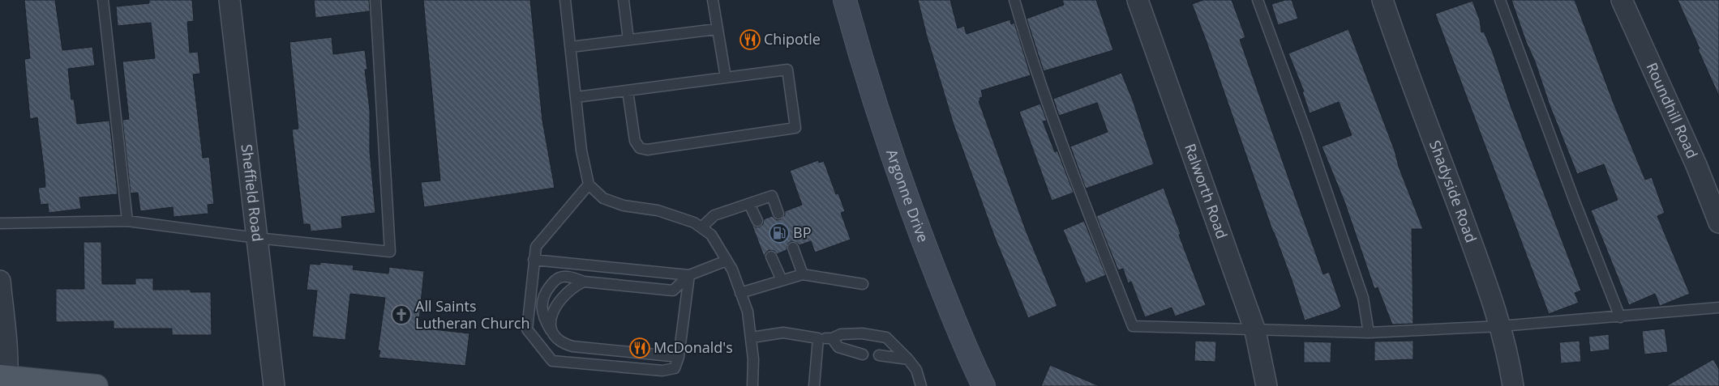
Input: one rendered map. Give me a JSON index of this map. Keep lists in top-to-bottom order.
{
  "streets": {
    "main road": ["Argonne Drive"],
    "street": [
      "Roundhill Road",
      "Ralworth Road",
      "Shadyside Road",
      "Sheffield Road"
    ]
  },
  "places": {
    "restaurant": ["Chipotle", "McDonald's"],
    "fuel station": ["BP"],
    "church": ["All Saints Lutheran Church"]
  }
}
